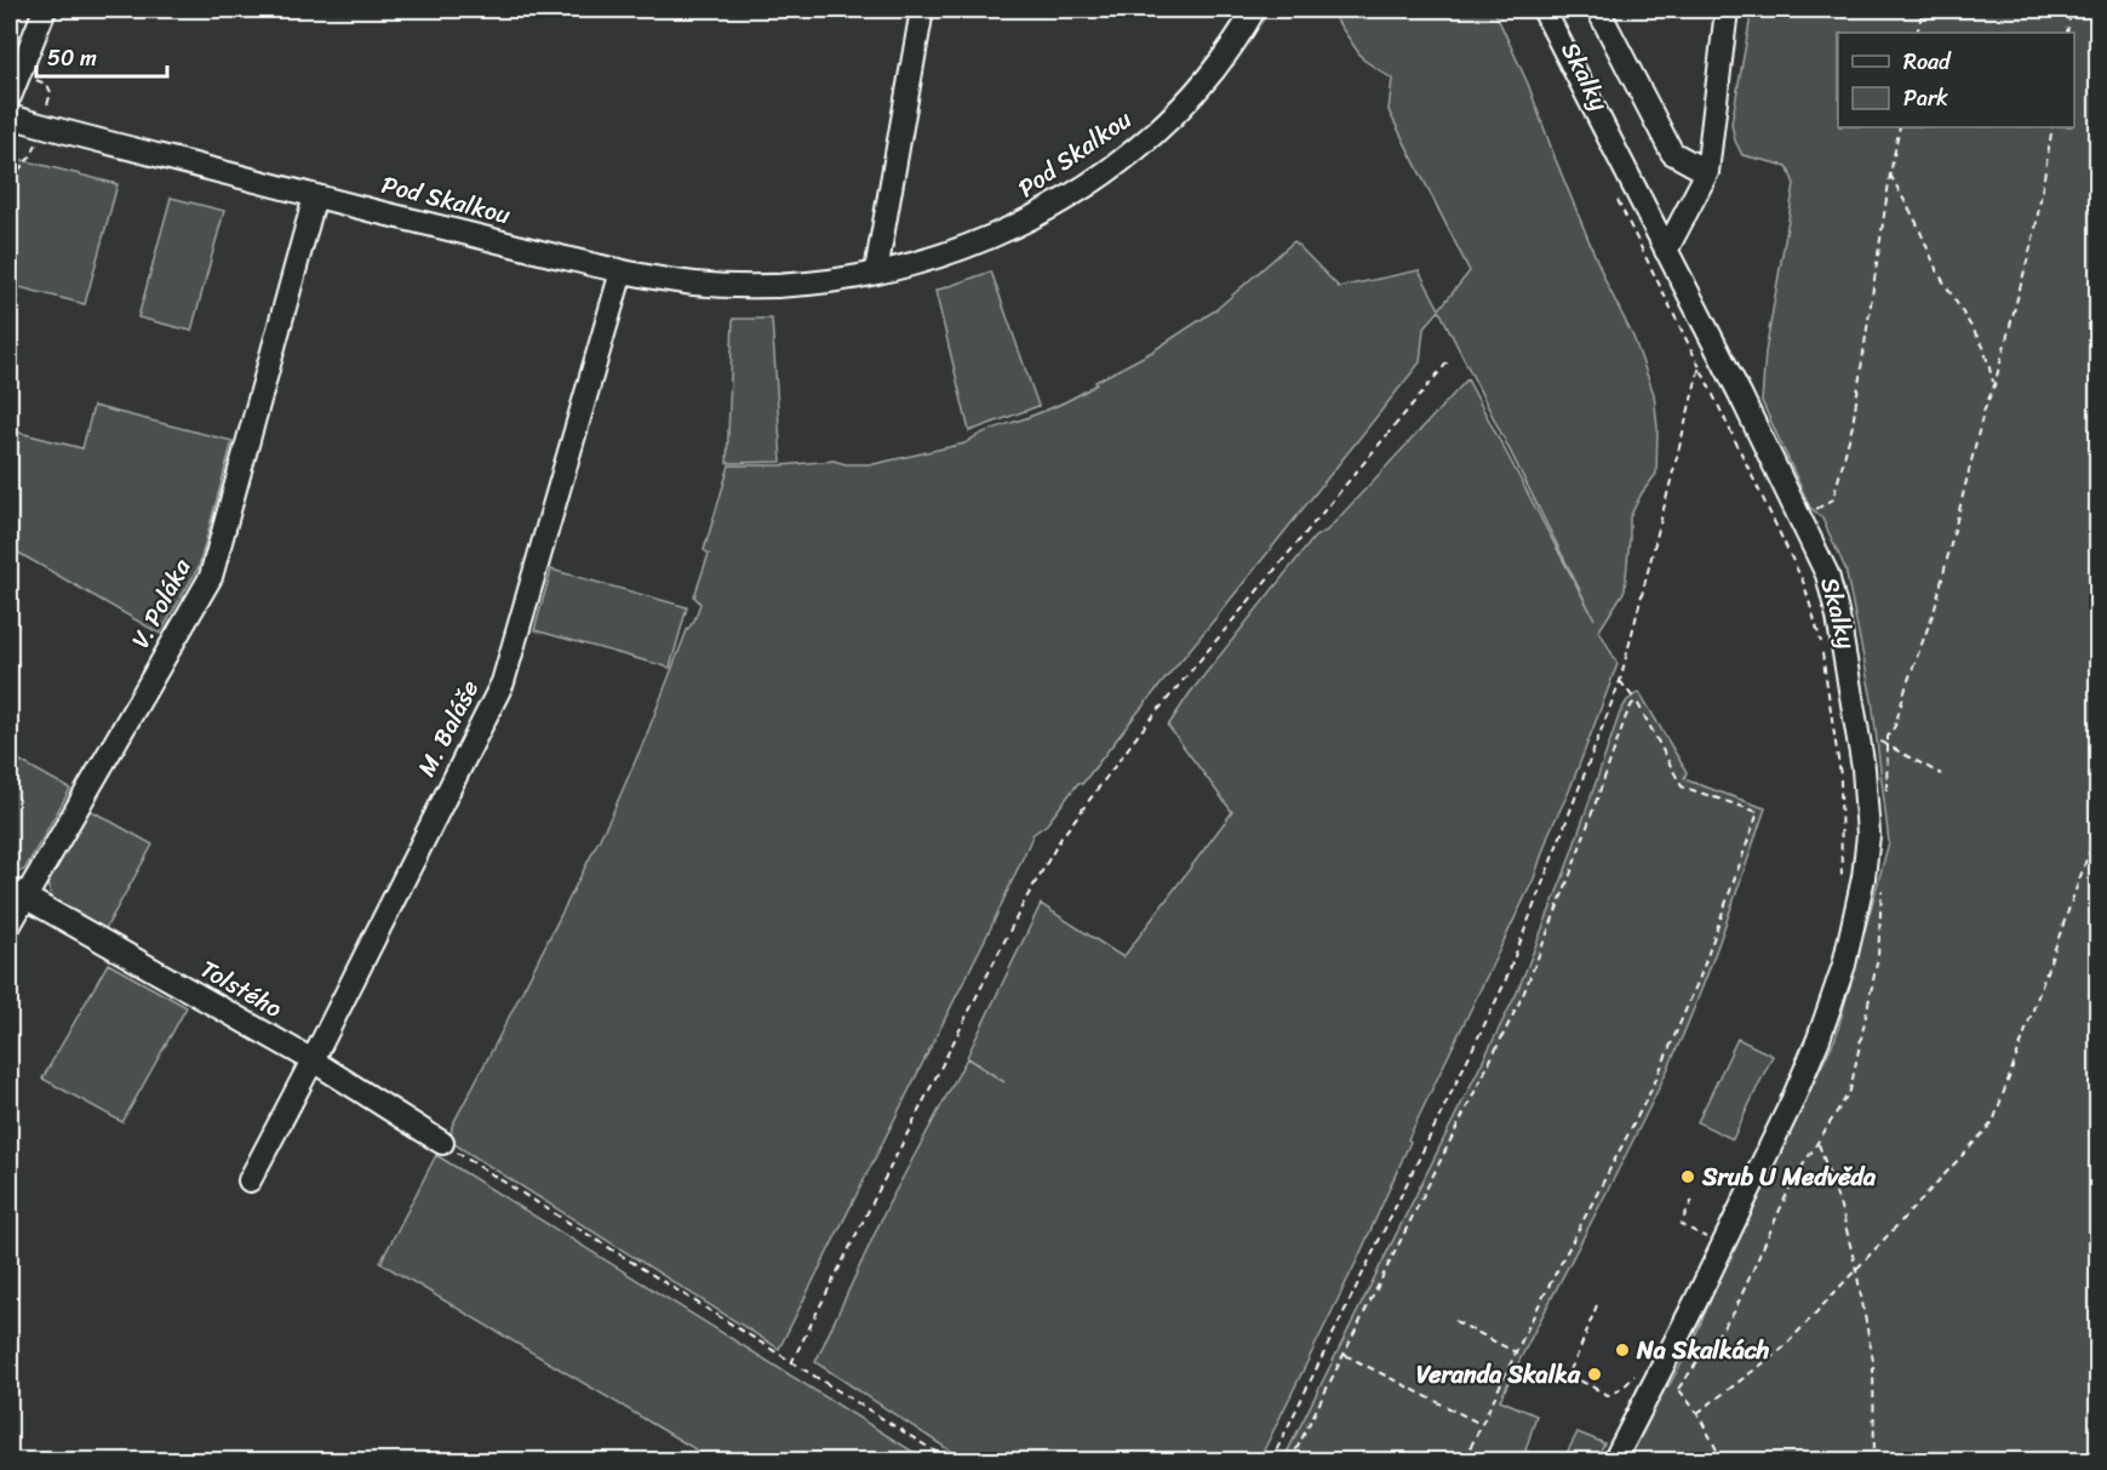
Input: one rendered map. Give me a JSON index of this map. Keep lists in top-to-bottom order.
{
  "streets": {
    "street": [
      "Skalky",
      "Pod Skalkou",
      "V. Poláka",
      "M. Baláše",
      "Tolstého"
    ]
  },
  "crossings": [
    ["Pod Skalkou", "V. Poláka"],
    ["Pod Skalkou", "M. Baláše"],
    ["V. Poláka", "Tolstého"],
    ["M. Baláše", "Tolstého"]
  ],
  "places": ["Srub U Medvěda", "Na Skalkách", "Veranda Skalka"],
  "legend": ["Road", "Park"],
  "scale_bar": "50 m"
}
